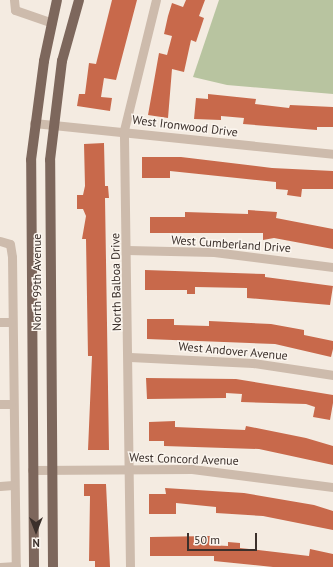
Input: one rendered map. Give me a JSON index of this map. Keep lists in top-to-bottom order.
{
  "streets": {
    "main road": ["North 99th Avenue"],
    "street": [
      "West Ironwood Drive",
      "West Cumberland Drive",
      "North Balboa Drive",
      "West Andover Avenue",
      "West Concord Avenue"
    ]
  },
  "crossings": [
    ["West Ironwood Drive", "North 99th Avenue"],
    ["West Ironwood Drive", "North Balboa Drive"],
    ["West Cumberland Drive", "North Balboa Drive"],
    ["North 99th Avenue", "West Concord Avenue"],
    ["North Balboa Drive", "West Andover Avenue"],
    ["North Balboa Drive", "West Concord Avenue"]
  ],
  "scale_bar": "50 m",
  "north": "bottom"
}
